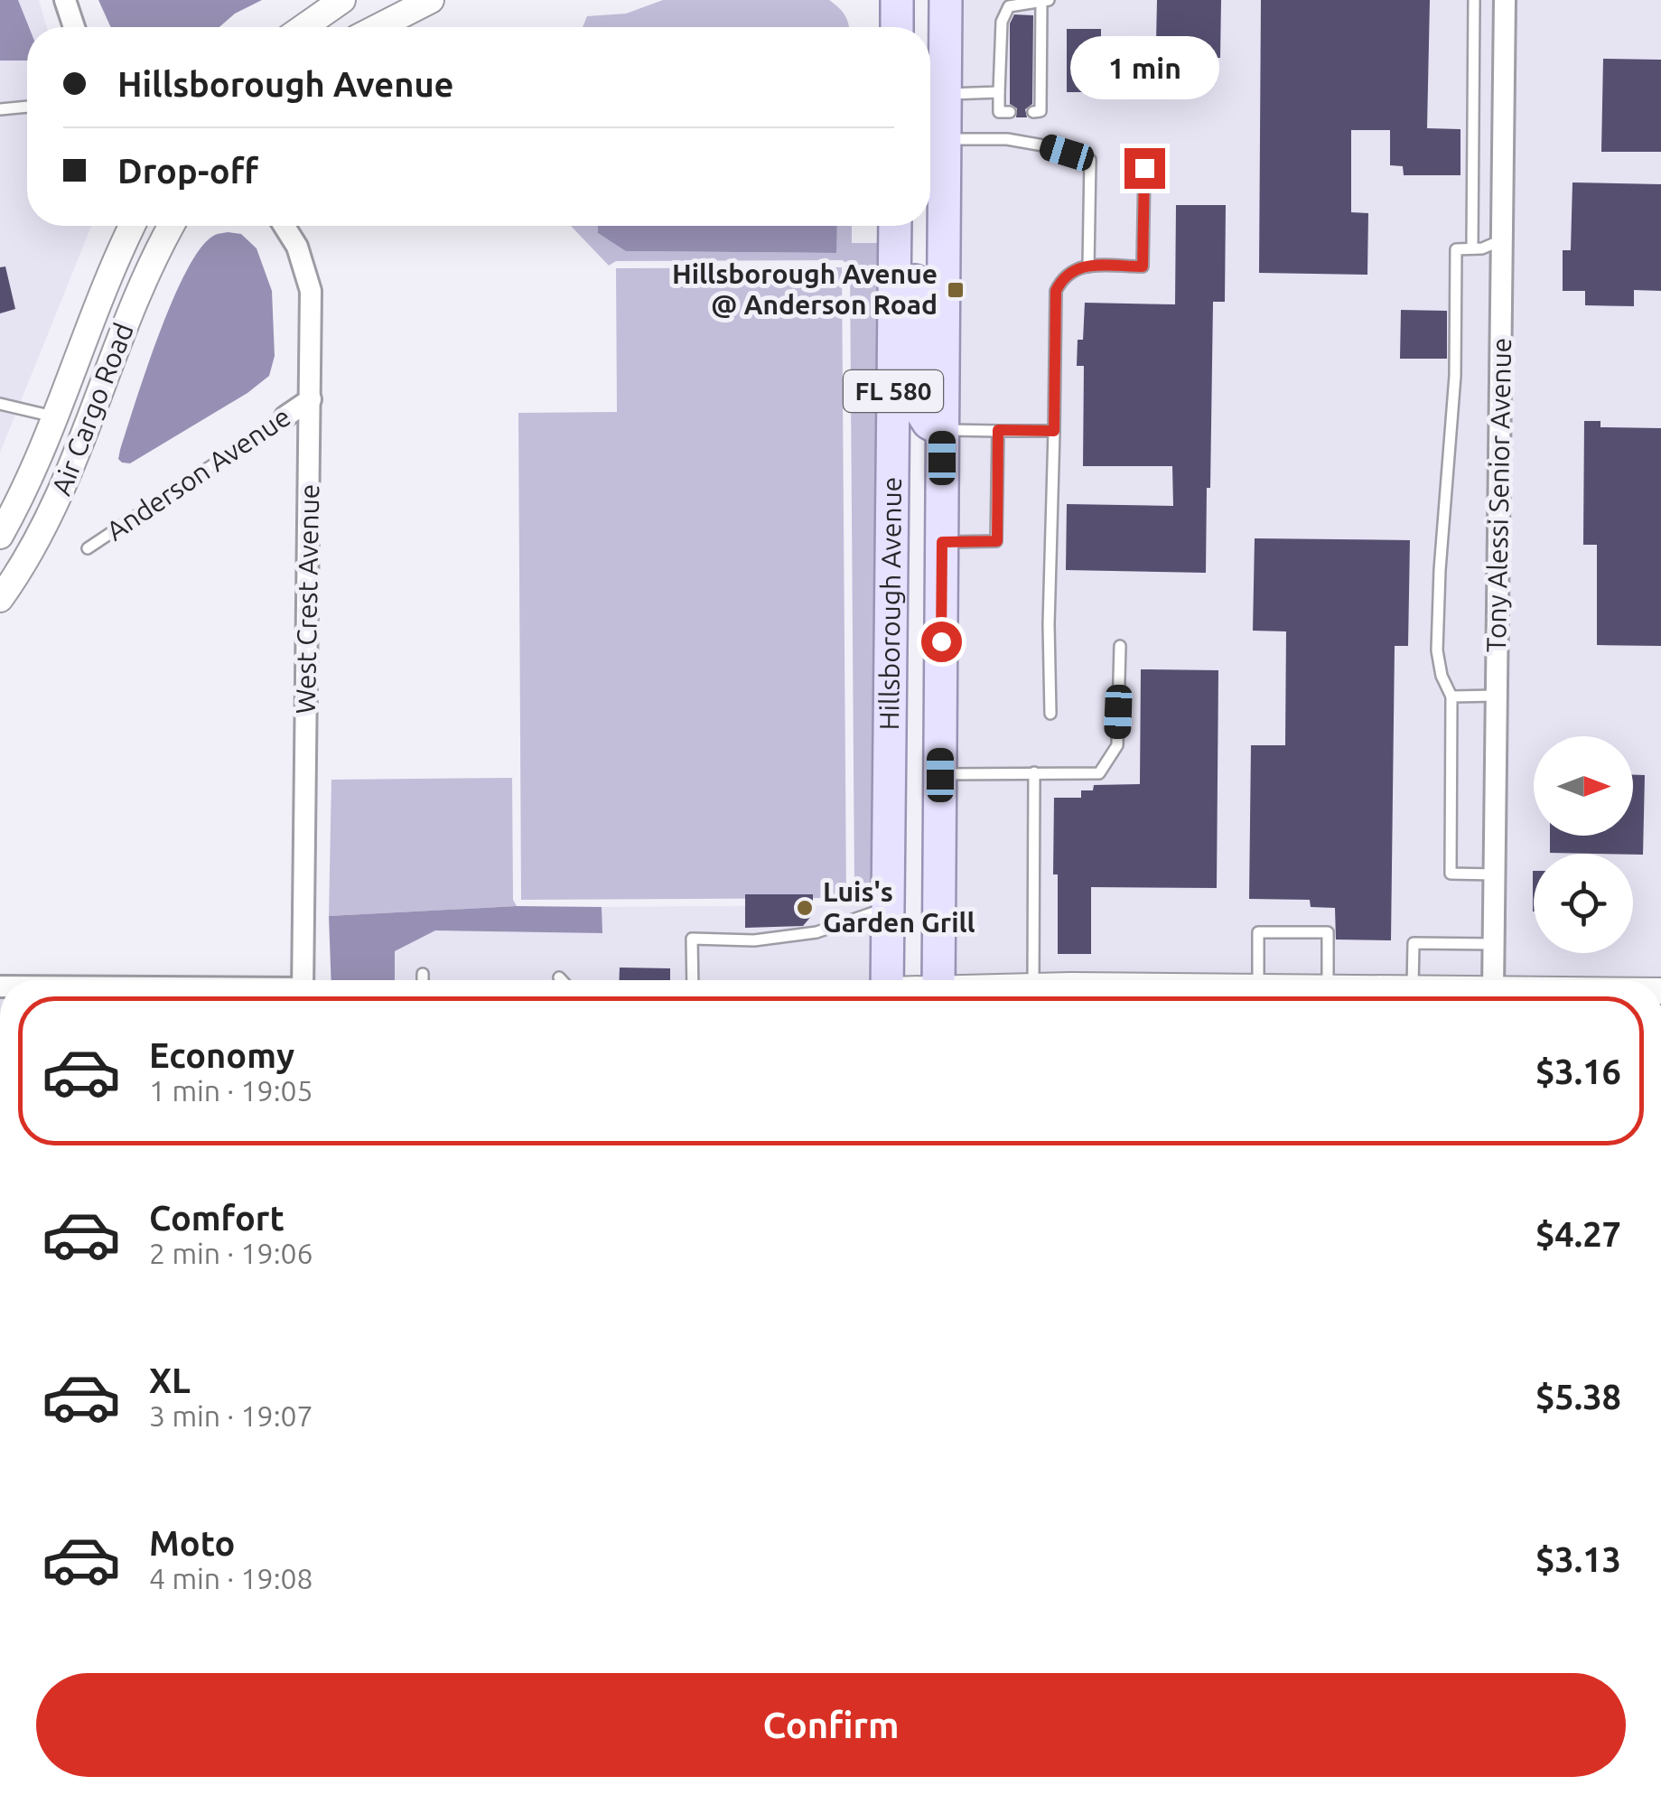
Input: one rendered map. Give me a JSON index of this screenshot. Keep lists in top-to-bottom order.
{
  "streets": {
    "main road": ["FL 580", "Hillsborough Avenue"],
    "street": [
      "Air Cargo Road",
      "Anderson Avenue",
      "Tony Alessi Senior Avenue",
      "West Crest Avenue"
    ]
  },
  "crossings": [
    ["Anderson Avenue", "West Crest Avenue"]
  ],
  "places": {
    "transit": ["Hillsborough Avenue @ Anderson Road"],
    "other": ["Luis's Garden Grill"]
  },
  "north": "right",
  "page": {
    "banner": ["Hillsborough Avenue", "Drop-off"],
    "bubble": "1 min",
    "list": [
      {
        "name": "Economy",
        "note": "1 min · 19:05",
        "value": "$3.16"
      },
      {
        "name": "Comfort",
        "note": "2 min · 19:06",
        "value": "$4.27"
      },
      {
        "name": "XL",
        "note": "3 min · 19:07",
        "value": "$5.38"
      },
      {
        "name": "Moto",
        "note": "4 min · 19:08",
        "value": "$3.13"
      }
    ],
    "buttons": "Confirm"
  }
}
